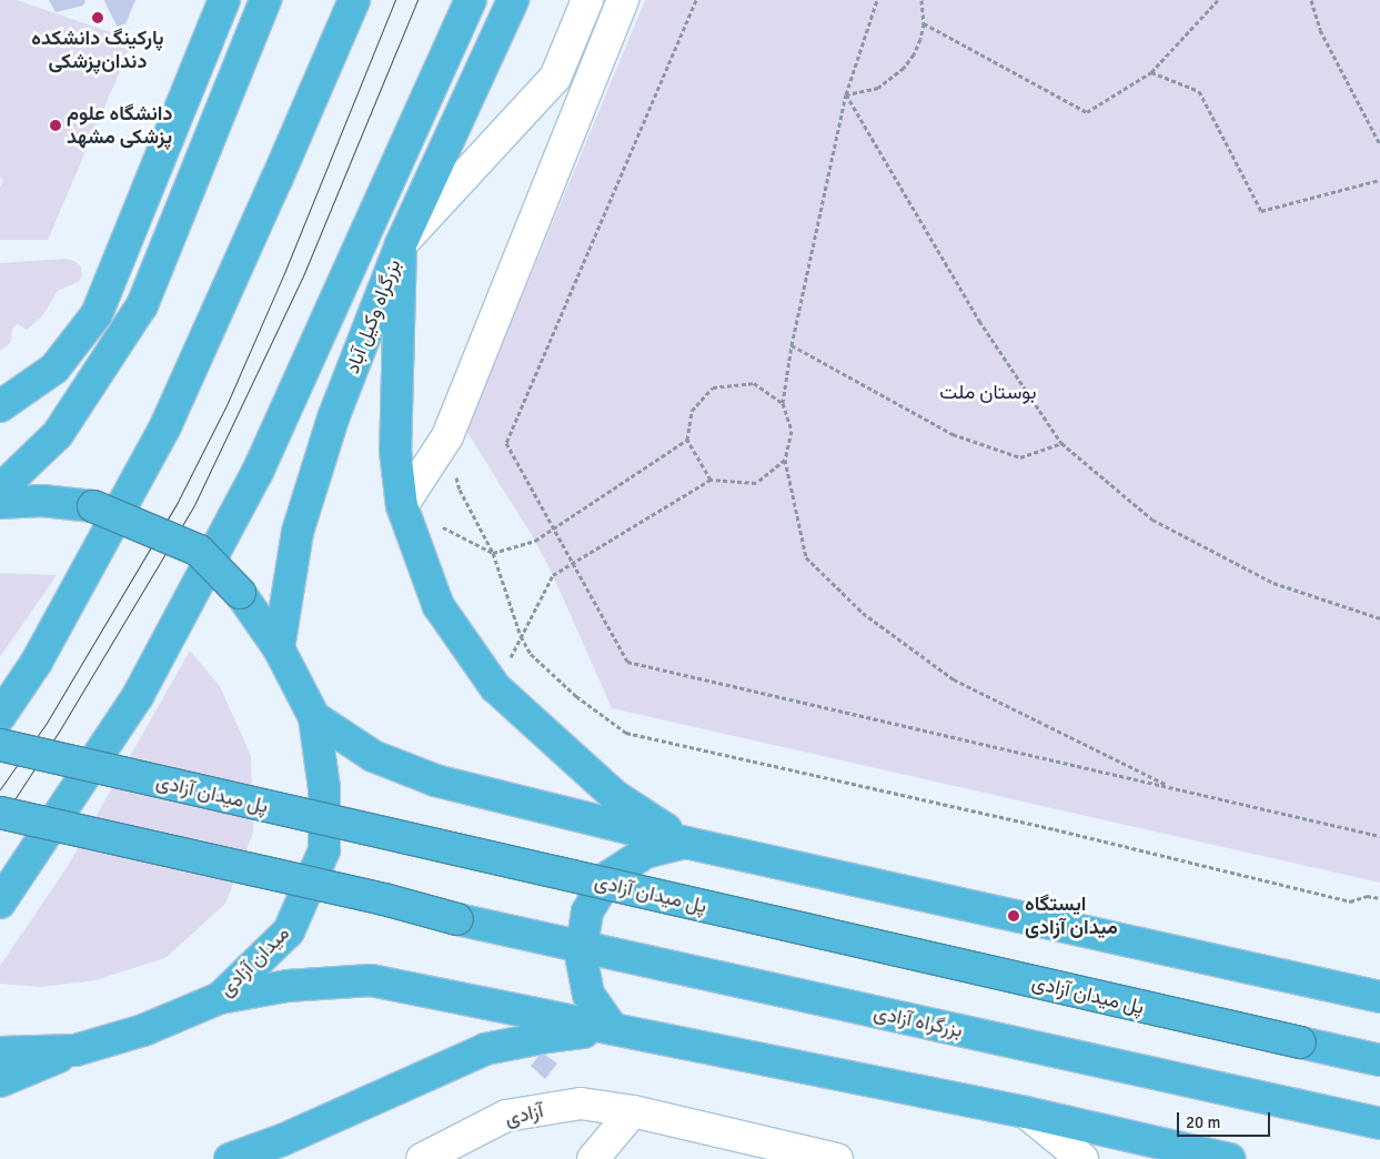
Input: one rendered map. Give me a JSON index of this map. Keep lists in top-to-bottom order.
{
  "streets": {
    "highway": [
      "بزرگراه وکیل آباد",
      "پل میدان آزادی",
      "میدان آزادی",
      "بزرگراه آزادی"
    ],
    "street": ["آزادی"]
  },
  "crossings": [
    ["بزرگراه وکیل آباد", "میدان آزادی"]
  ],
  "parks": ["بوستان ملت"],
  "places": ["پارکینگ دانشکده دندان‌پزشکی", "دانشگاه علوم پزشکی مشهد", "ایستگاه میدان آزادی"],
  "scale_bar": "20 m"
}
